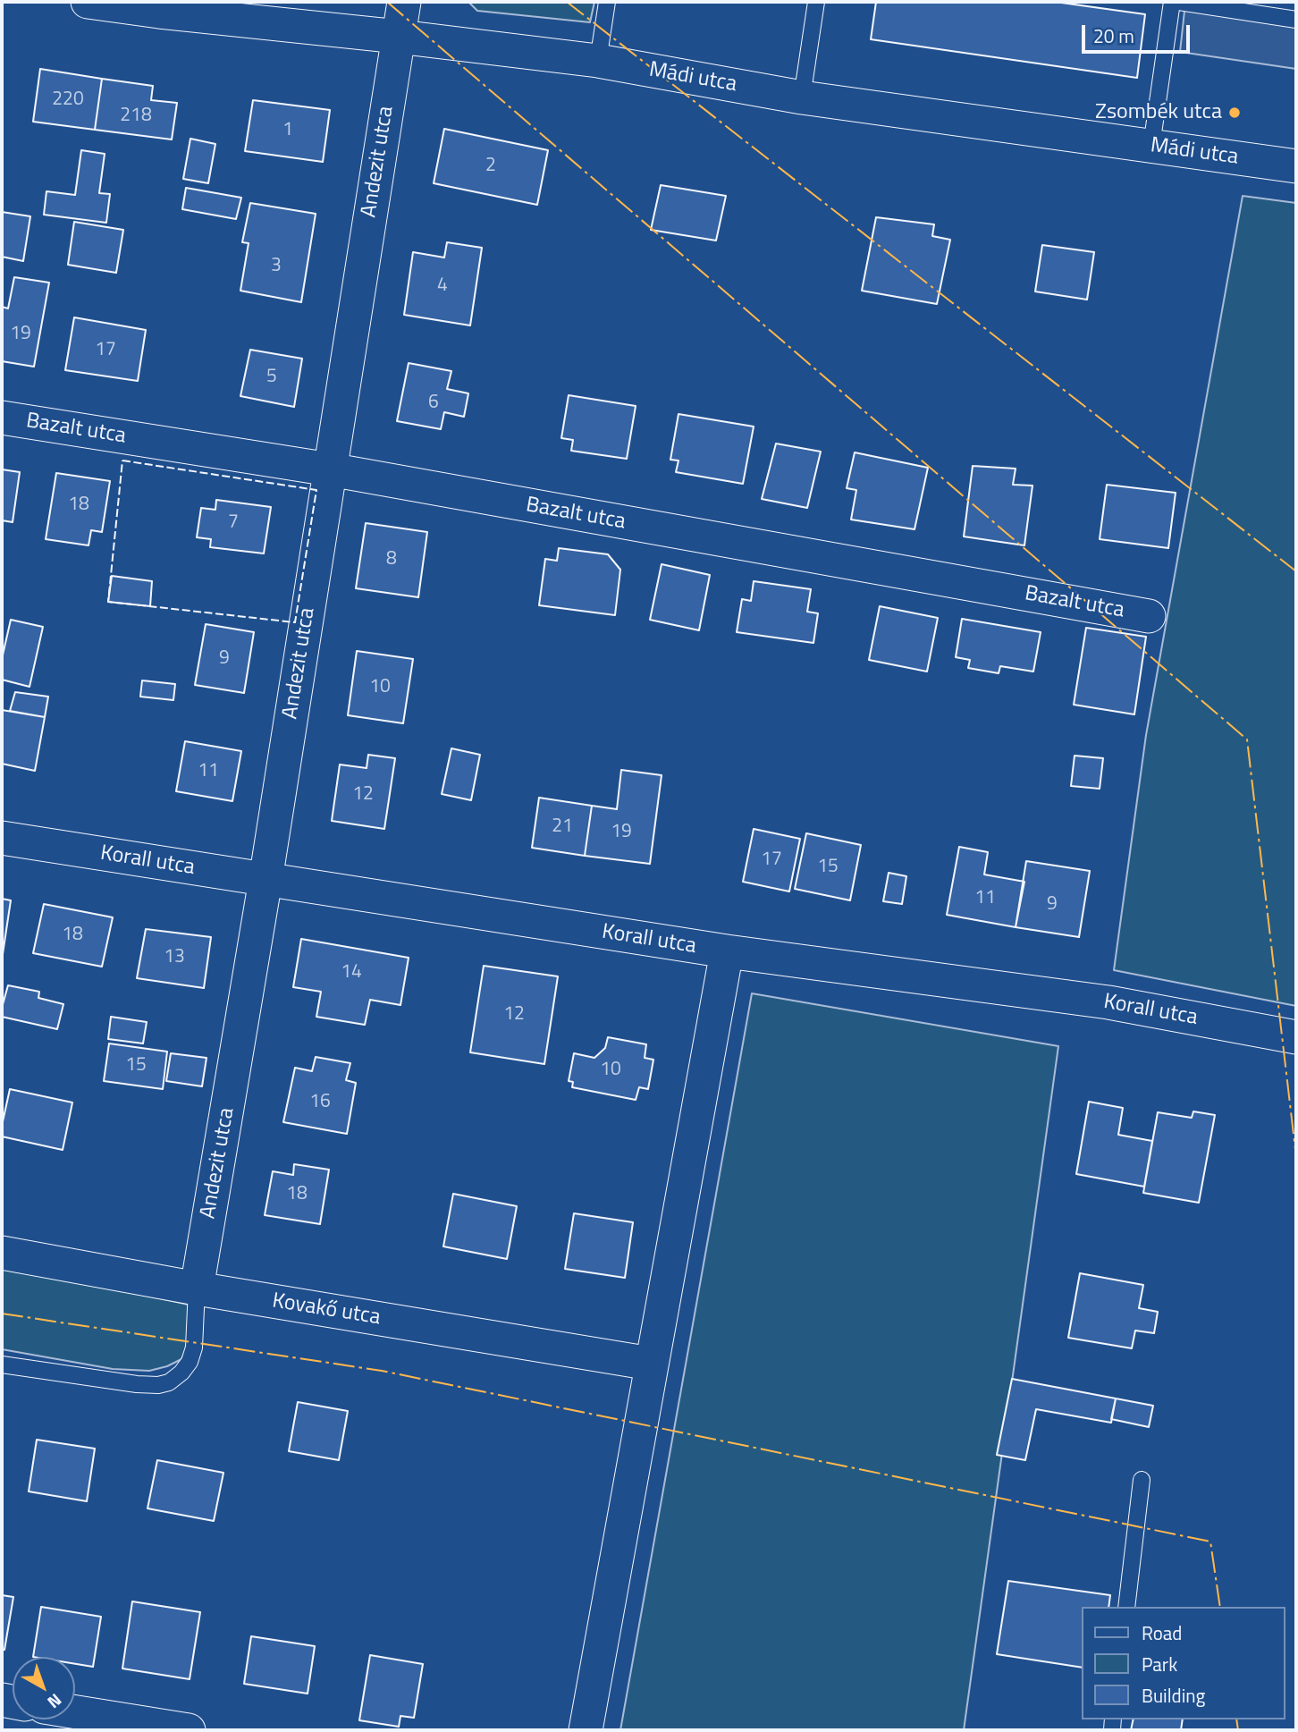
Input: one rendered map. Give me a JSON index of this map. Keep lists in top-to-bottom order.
{
  "streets": {
    "street": [
      "Mádi utca",
      "Andezit utca",
      "Bazalt utca",
      "Korall utca",
      "Kovakő utca"
    ]
  },
  "crossings": [
    ["Mádi utca", "Andezit utca"],
    ["Andezit utca", "Bazalt utca"],
    ["Andezit utca", "Korall utca"],
    ["Andezit utca", "Kovakő utca"]
  ],
  "places": ["Zsombék utca"],
  "house_numbers": [
    "220",
    "218",
    "1",
    "2",
    "3",
    "4",
    "19",
    "17",
    "5",
    "6",
    "18",
    "7",
    "8",
    "9",
    "10",
    "11",
    "12",
    "21",
    "19",
    "17",
    "15",
    "11",
    "9",
    "18",
    "13",
    "14",
    "12",
    "15",
    "10",
    "16",
    "18"
  ],
  "legend": ["Road", "Park", "Building"],
  "scale_bar": "20 m",
  "north": "bottom right"
}
